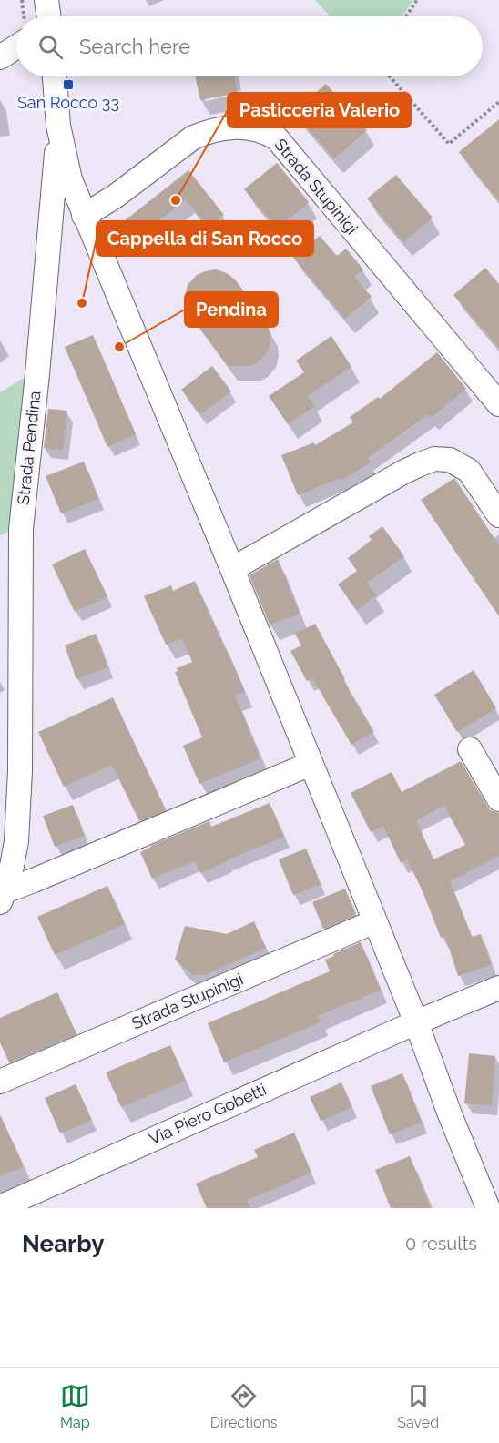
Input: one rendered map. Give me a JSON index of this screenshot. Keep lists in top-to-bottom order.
{
  "streets": {
    "street": ["Strada Stupinigi", "Strada Pendina", "Via Piero Gobetti"]
  },
  "places": {
    "transit": ["San Rocco 33"],
    "other": ["Pasticceria Valerio", "Cappella di San Rocco", "Pendina"]
  },
  "page": {
    "search": "Search here",
    "heading": ["Nearby", "0 results"],
    "nav": ["Map", "Directions", "Saved"]
  }
}
